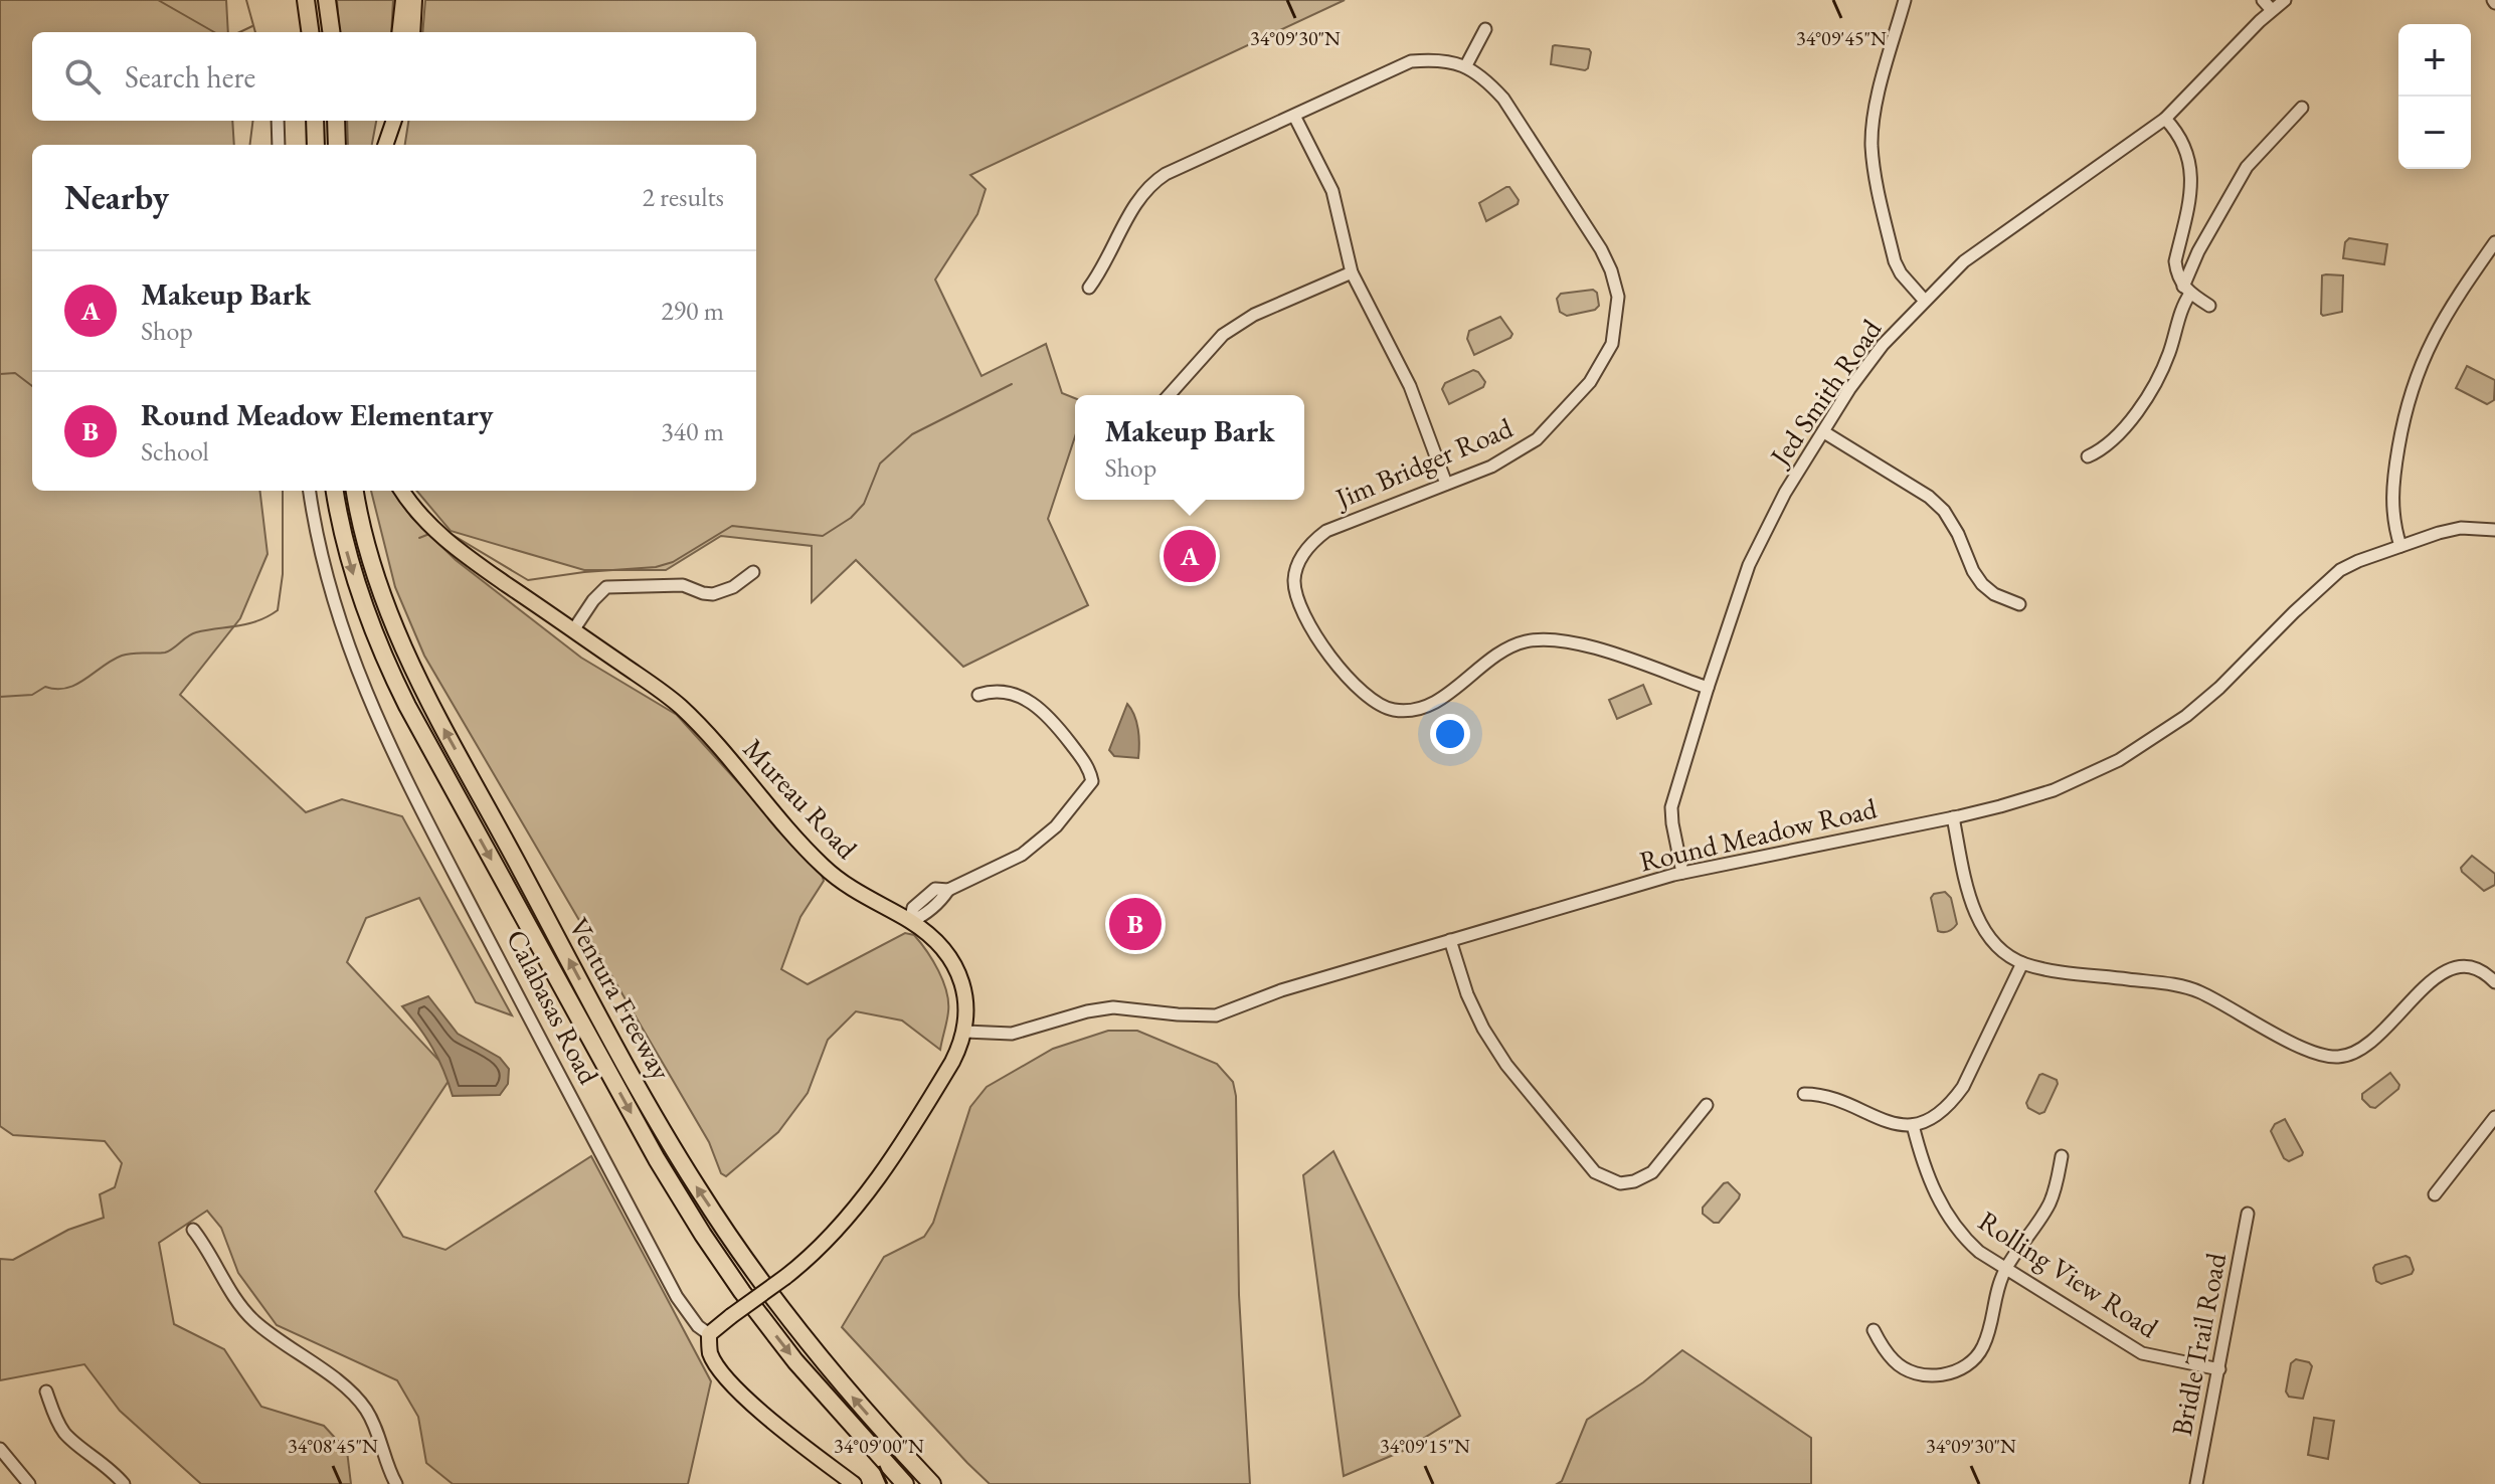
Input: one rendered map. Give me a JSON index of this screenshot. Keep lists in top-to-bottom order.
{
  "streets": {
    "highway": ["Ventura Freeway"],
    "main road": ["Mureau Road", "Calabasas Road"],
    "street": [
      "Jed Smith Road",
      "Jim Bridger Road",
      "Round Meadow Road",
      "Rolling View Road",
      "Bridle Trail Road"
    ]
  },
  "crossings": [
    ["Jed Smith Road", "Jim Bridger Road"],
    ["Jed Smith Road", "Round Meadow Road"],
    ["Mureau Road", "Round Meadow Road"],
    ["Rolling View Road", "Bridle Trail Road"]
  ],
  "page": {
    "map_buttons": ["+", "−"],
    "search": "Search here",
    "heading": ["Nearby", "2 results"],
    "list": [
      {
        "mark": "A",
        "name": "Makeup Bark",
        "note": "Shop",
        "value": "290 m"
      },
      {
        "mark": "B",
        "name": "Round Meadow Elementary",
        "note": "School",
        "value": "340 m"
      }
    ],
    "popup": ["Makeup Bark", "Shop"],
    "pins": ["A", "B"]
  },
  "coordinates": [
    "34°09'30\"N",
    "34°09'45\"N",
    "34°08'45\"N",
    "34°09'00\"N",
    "34°09'15\"N"
  ]
}
